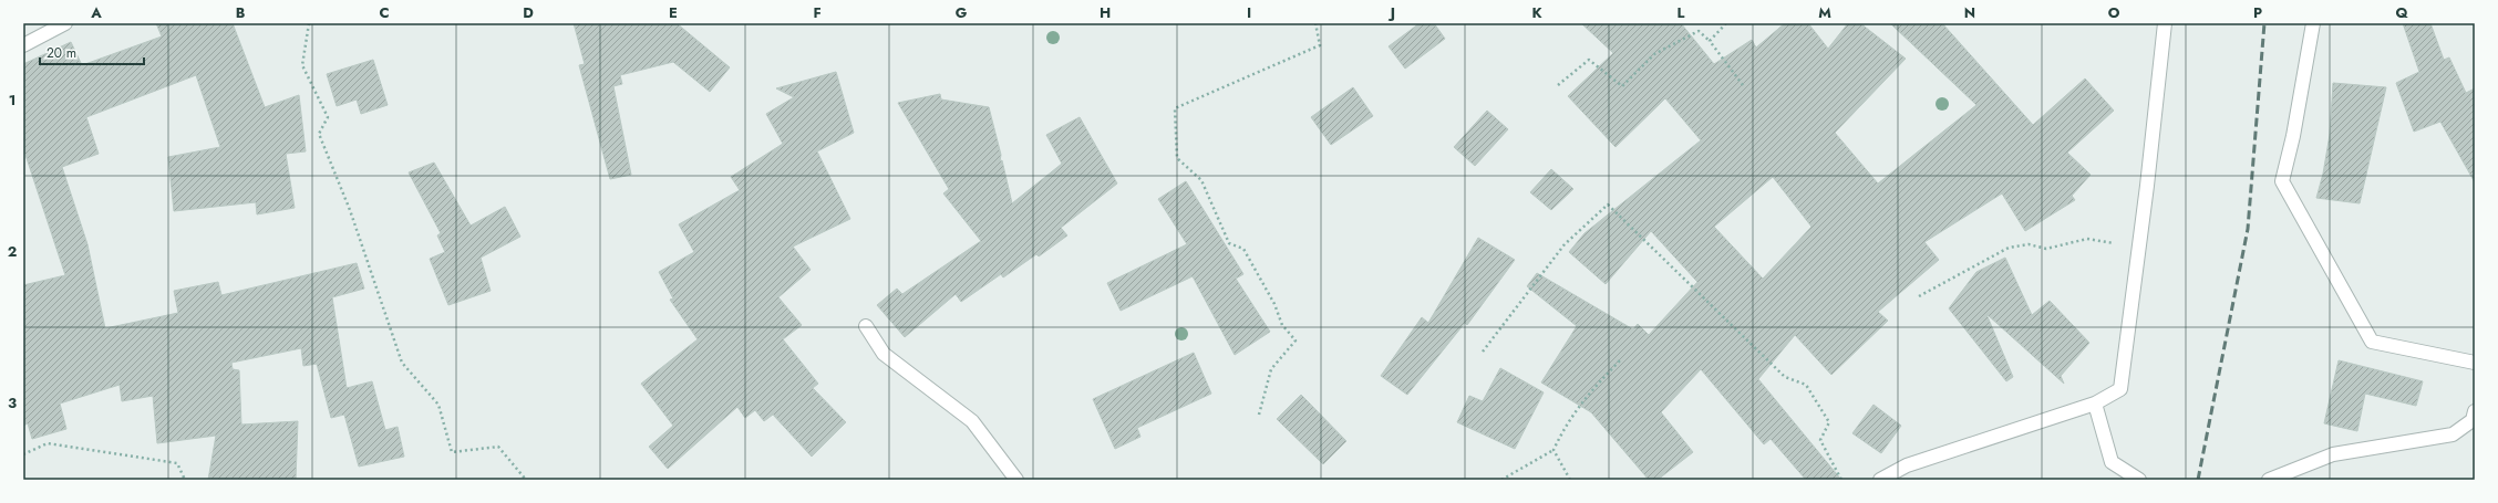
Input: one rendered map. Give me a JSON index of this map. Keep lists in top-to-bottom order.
{
  "scale_bar": "20 m",
  "grid": {
    "columns": [
      "A",
      "B",
      "C",
      "D",
      "E",
      "F",
      "G",
      "H",
      "I",
      "J",
      "K",
      "L",
      "M",
      "N",
      "O",
      "P",
      "Q"
    ],
    "rows": ["1", "2", "3"]
  }
}
